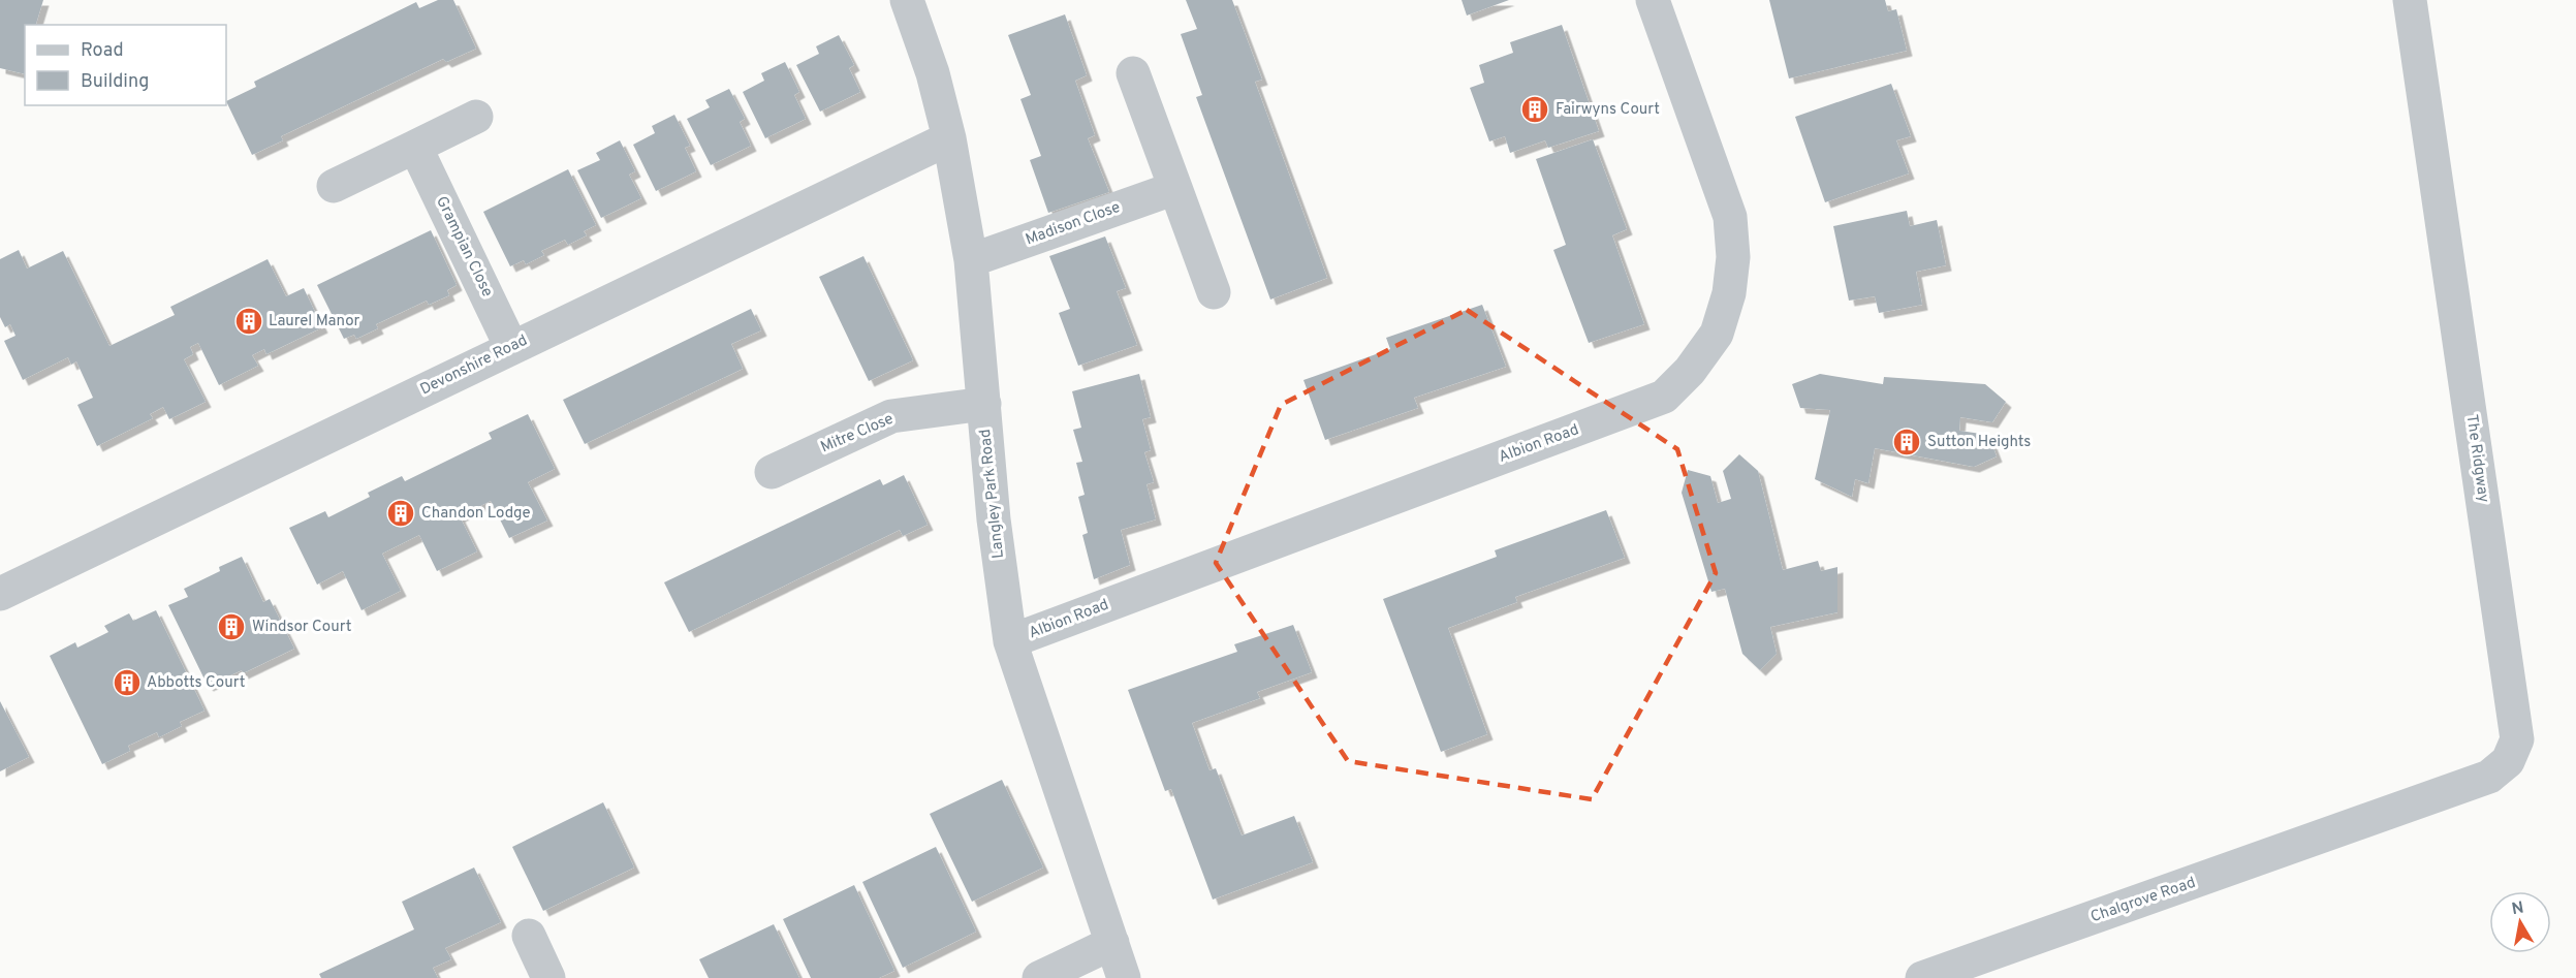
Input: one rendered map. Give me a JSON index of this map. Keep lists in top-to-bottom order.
{
  "streets": {
    "street": [
      "Madison Close",
      "Grampian Close",
      "Devonshire Road",
      "Mitre Close",
      "Albion Road",
      "The Ridgway",
      "Langley Park Road",
      "Chalgrove Road"
    ]
  },
  "crossings": [
    ["Madison Close", "Langley Park Road"],
    ["Grampian Close", "Devonshire Road"],
    ["Devonshire Road", "Langley Park Road"],
    ["Mitre Close", "Langley Park Road"],
    ["Albion Road", "Langley Park Road"],
    ["The Ridgway", "Chalgrove Road"]
  ],
  "places": {
    "building": [
      "Fairwyns Court",
      "Laurel Manor",
      "Sutton Heights",
      "Chandon Lodge",
      "Windsor Court",
      "Abbotts Court"
    ]
  },
  "legend": ["Road", "Building"],
  "north": "top"
}
